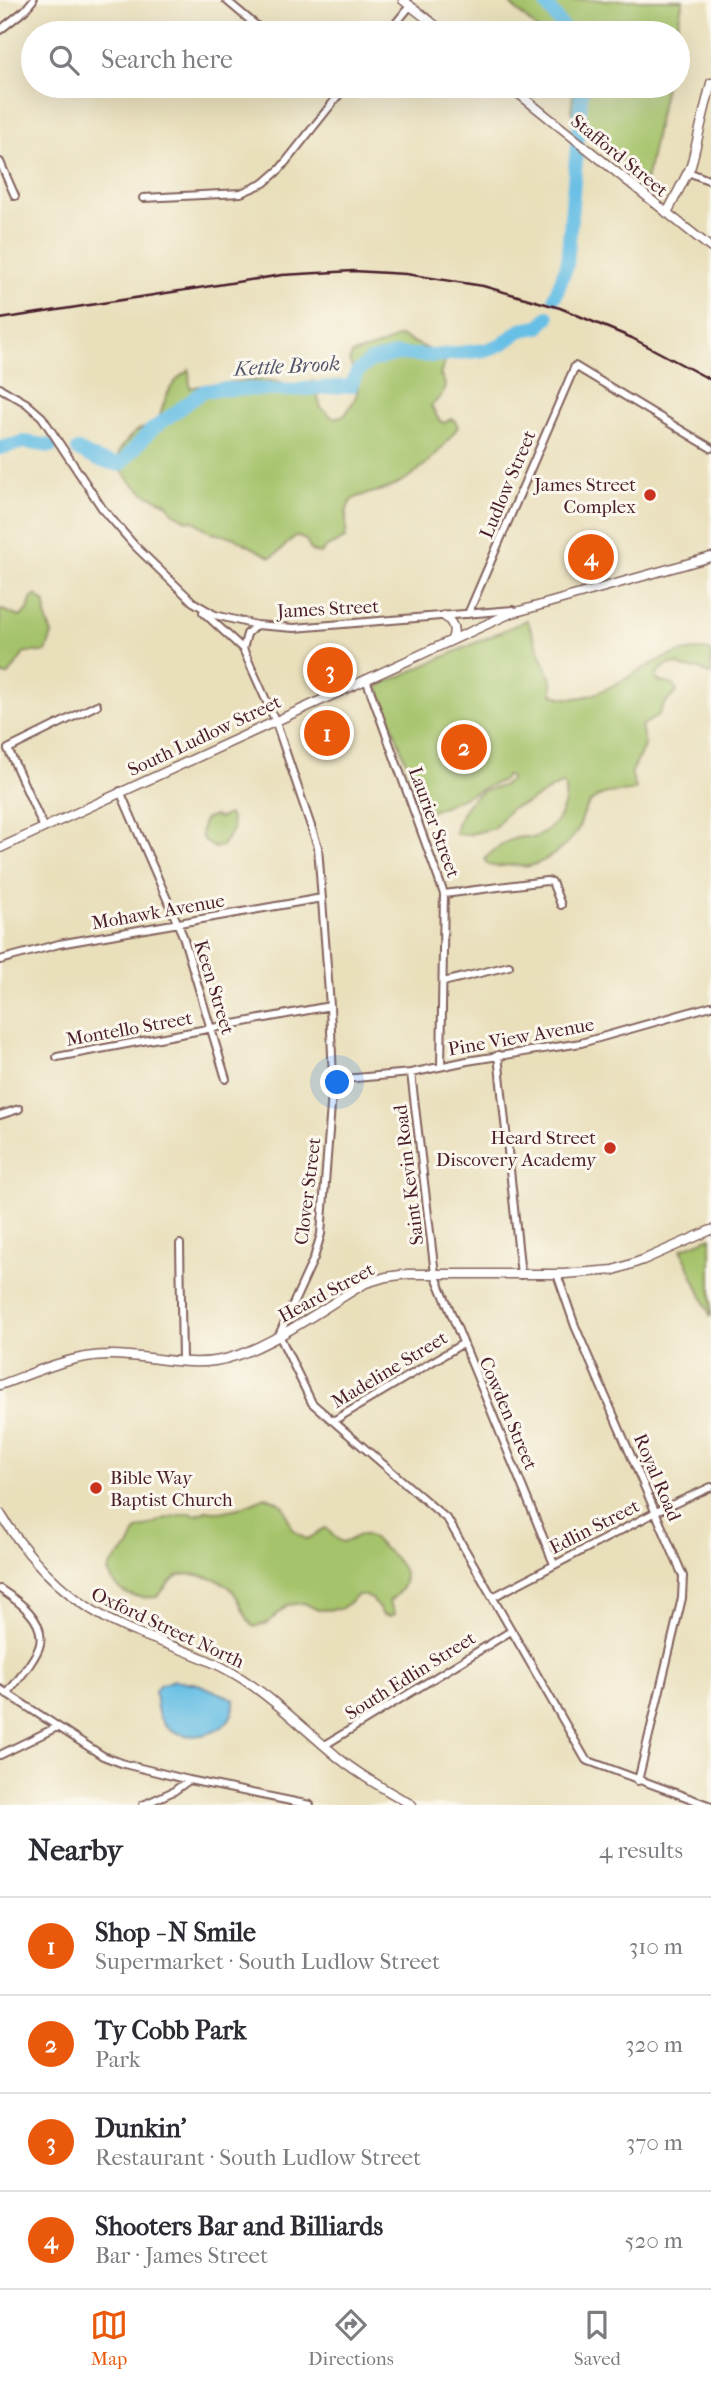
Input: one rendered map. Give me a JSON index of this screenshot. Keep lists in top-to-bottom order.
{
  "streets": {
    "street": [
      "Stafford Street",
      "Ludlow Street",
      "James Street",
      "South Ludlow Street",
      "Laurier Street",
      "Mohawk Avenue",
      "Keen Street",
      "Montello Street",
      "Pine View Avenue",
      "Saint Kevin Road",
      "Clover Street",
      "Heard Street",
      "Madeline Street",
      "Cowden Street",
      "Royal Road",
      "Edlin Street",
      "Oxford Street North",
      "South Edlin Street"
    ]
  },
  "crossings": [
    ["Ludlow Street", "James Street"],
    ["James Street", "South Ludlow Street"],
    ["James Street", "Clover Street"],
    ["South Ludlow Street", "Laurier Street"],
    ["South Ludlow Street", "Keen Street"],
    ["South Ludlow Street", "Clover Street"],
    ["Laurier Street", "Pine View Avenue"],
    ["Mohawk Avenue", "Keen Street"],
    ["Mohawk Avenue", "Clover Street"],
    ["Keen Street", "Montello Street"],
    ["Montello Street", "Clover Street"],
    ["Pine View Avenue", "Saint Kevin Road"],
    ["Pine View Avenue", "Clover Street"],
    ["Saint Kevin Road", "Heard Street"],
    ["Saint Kevin Road", "Cowden Street"],
    ["Clover Street", "Heard Street"],
    ["Heard Street", "Cowden Street"],
    ["Heard Street", "Royal Road"],
    ["Madeline Street", "Cowden Street"],
    ["Cowden Street", "Edlin Street"],
    ["Royal Road", "Edlin Street"],
    ["Oxford Street North", "South Edlin Street"]
  ],
  "water": ["Kettle Brook"],
  "places": ["James Street Complex", "Heard Street Discovery Academy", "Bible Way Baptist Church"],
  "page": {
    "search": "Search here",
    "pins": [
      "4",
      "3",
      "1",
      "2"
    ],
    "heading": ["Nearby", "4 results"],
    "list": [
      {
        "mark": "1",
        "name": "Shop - N Smile",
        "note": "Supermarket · South Ludlow Street",
        "value": "310 m"
      },
      {
        "mark": "2",
        "name": "Ty Cobb Park",
        "note": "Park",
        "value": "320 m"
      },
      {
        "mark": "3",
        "name": "Dunkin'",
        "note": "Restaurant · South Ludlow Street",
        "value": "370 m"
      },
      {
        "mark": "4",
        "name": "Shooters Bar and Billiards",
        "note": "Bar · James Street",
        "value": "520 m"
      }
    ],
    "nav": ["Map", "Directions", "Saved"]
  }
}
